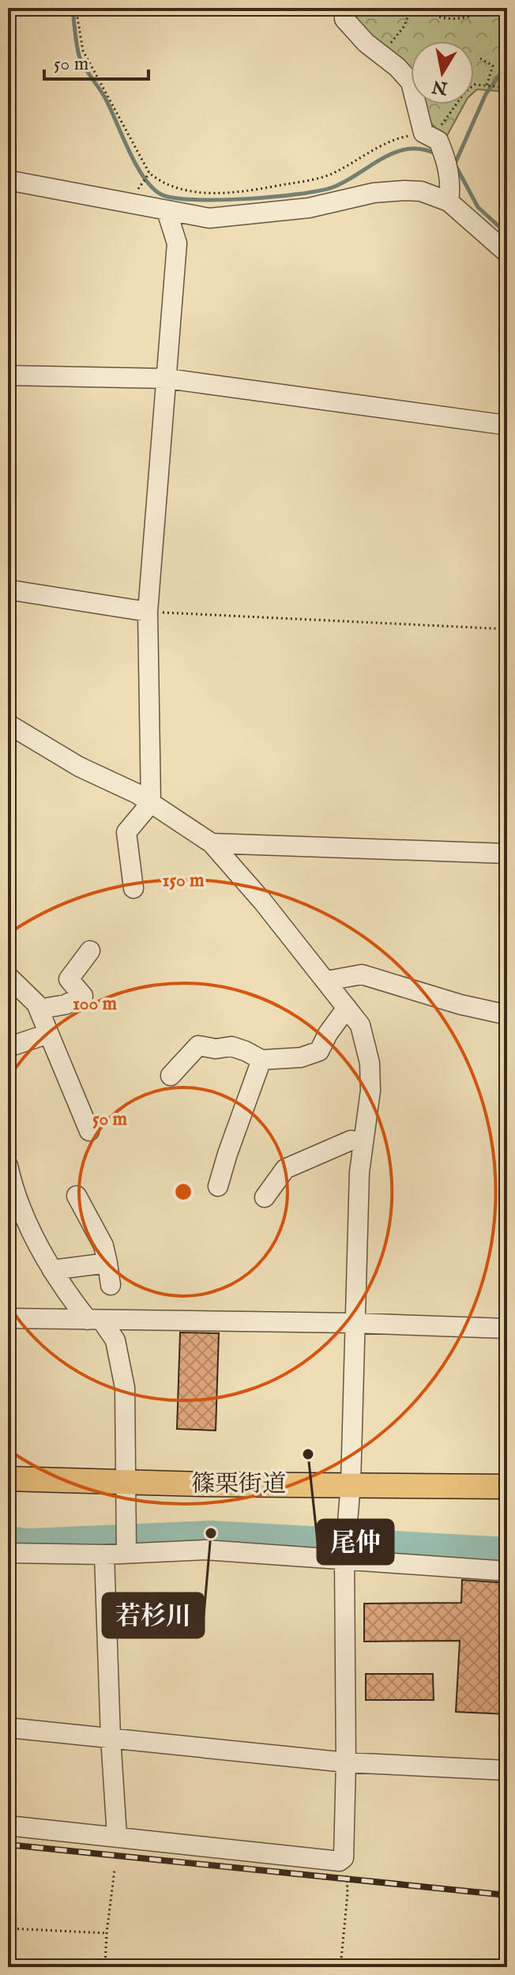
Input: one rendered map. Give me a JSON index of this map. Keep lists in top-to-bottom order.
{
  "streets": {
    "main road": ["篠栗街道"]
  },
  "places": ["尾仲", "若杉川"],
  "scale_bar": "50 m",
  "north": "bottom",
  "rings": ["150 m", "100 m", "50 m"]
}
